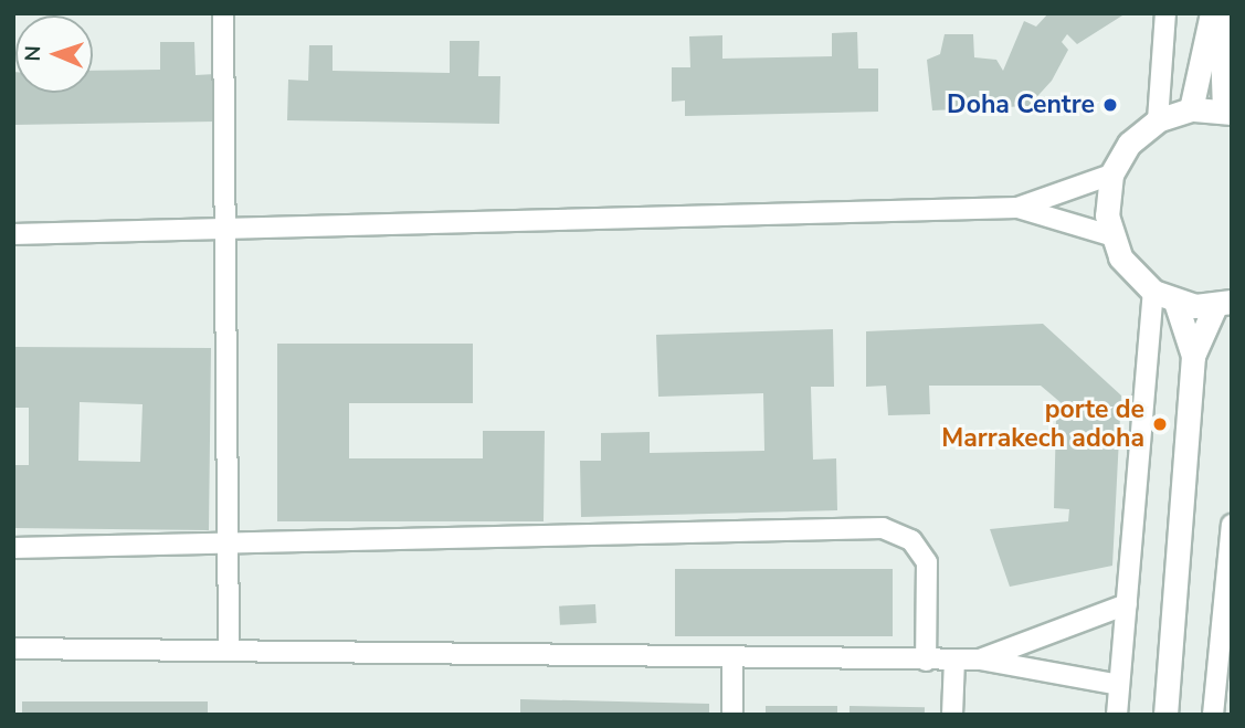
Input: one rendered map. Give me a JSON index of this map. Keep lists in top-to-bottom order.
{
  "places": ["Doha Centre", "porte de Marrakech adoha"],
  "north": "left"
}
